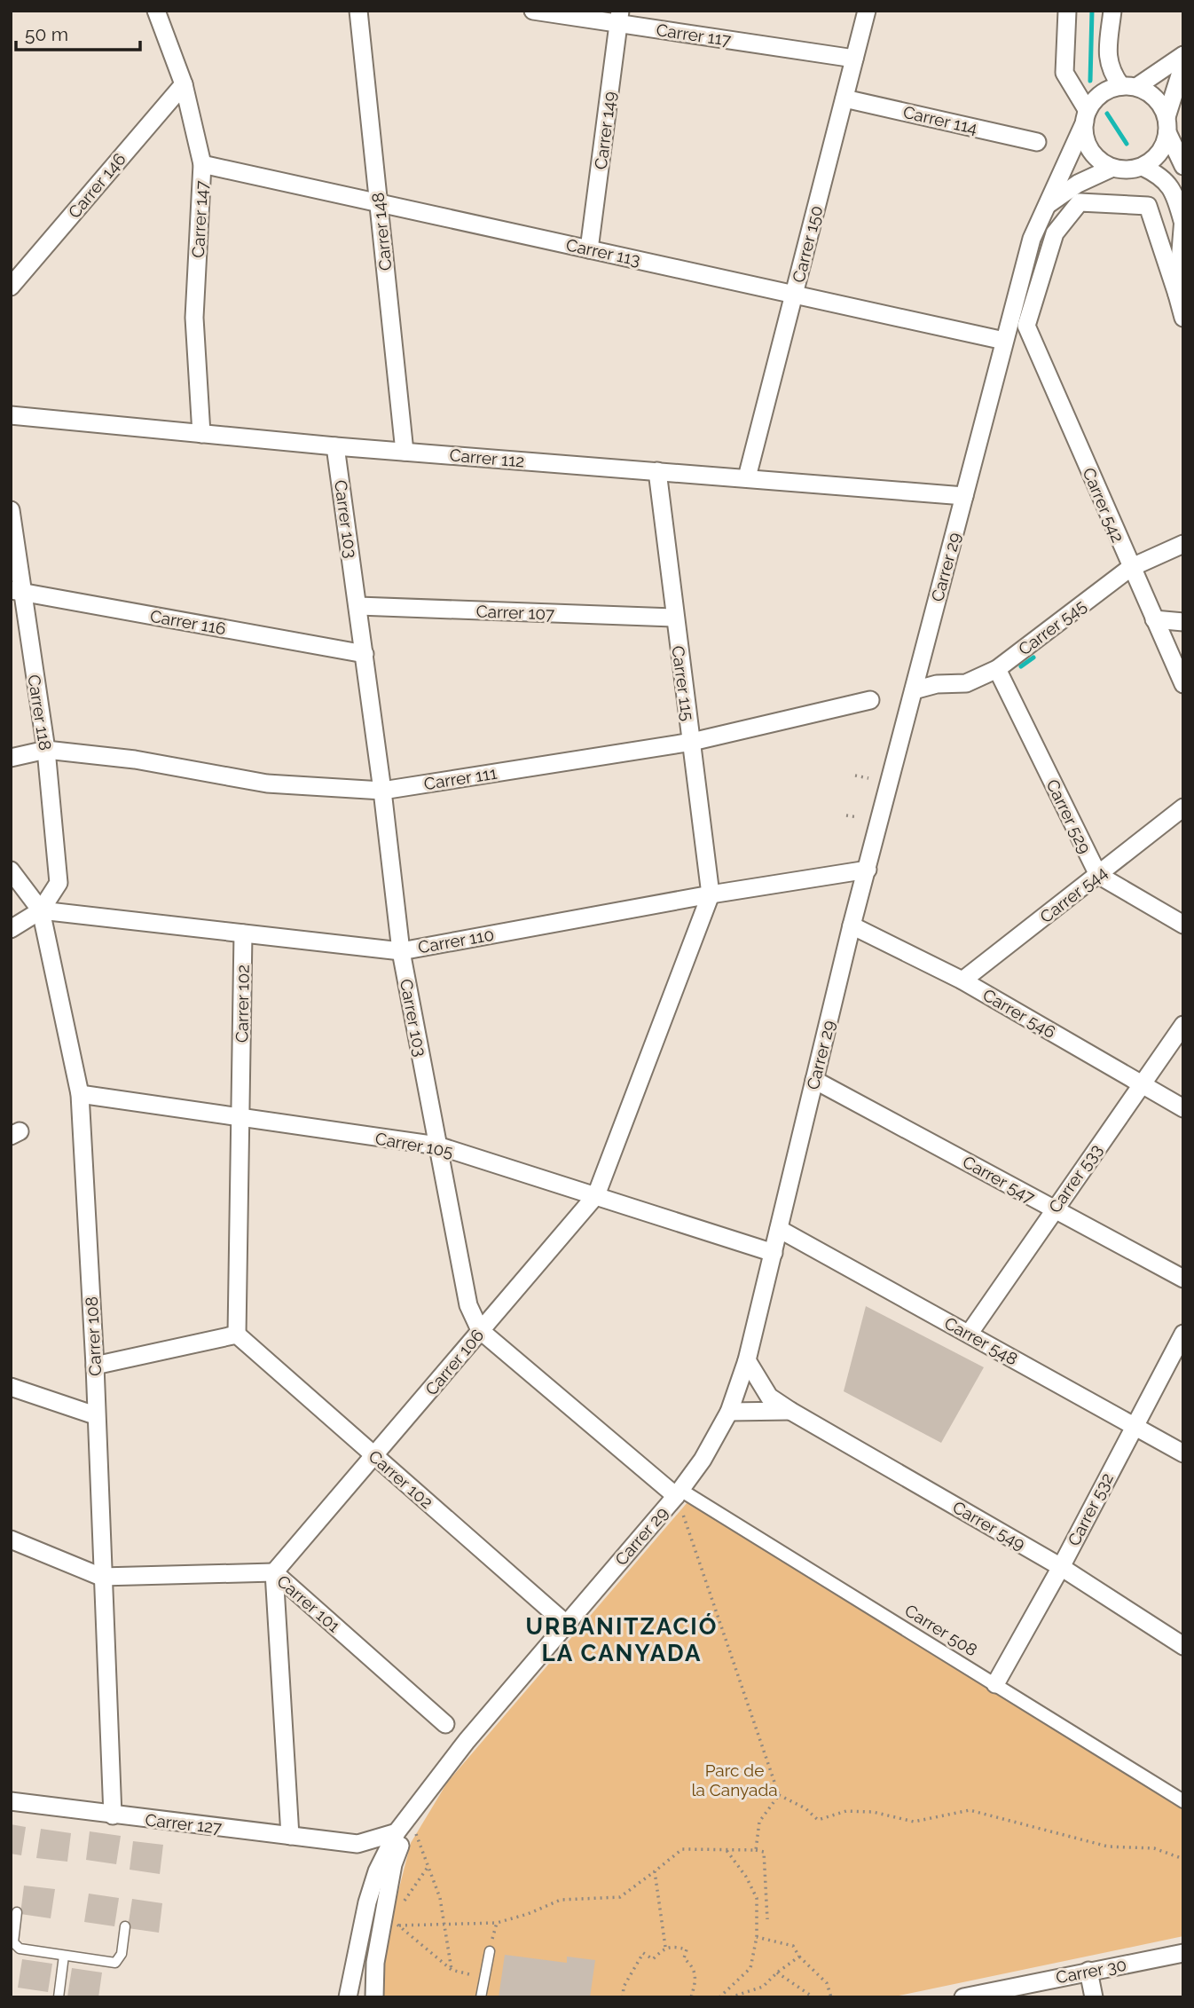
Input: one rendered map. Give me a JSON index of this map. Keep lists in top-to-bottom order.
{
  "streets": {
    "street": [
      "Carrer 117",
      "Carrer 114",
      "Carrer 149",
      "Carrer 146",
      "Carrer 147",
      "Carrer 148",
      "Carrer 150",
      "Carrer 113",
      "Carrer 112",
      "Carrer 542",
      "Carrer 103",
      "Carrer 29",
      "Carrer 107",
      "Carrer 116",
      "Carrer 545",
      "Carrer 115",
      "Carrer 118",
      "Carrer 111",
      "Carrer 529",
      "Carrer 544",
      "Carrer 110",
      "Carrer 102",
      "Carrer 546",
      "Carrer 105",
      "Carrer 533",
      "Carrer 547",
      "Carrer 108",
      "Carrer 548",
      "Carrer 106",
      "Carrer 532",
      "Carrer 549",
      "Carrer 101",
      "Carrer 508",
      "Carrer 127",
      "Carrer 30"
    ]
  },
  "crossings": [
    ["Carrer 117", "Carrer 149"],
    ["Carrer 117", "Carrer 150"],
    ["Carrer 114", "Carrer 150"],
    ["Carrer 149", "Carrer 113"],
    ["Carrer 146", "Carrer 147"],
    ["Carrer 147", "Carrer 113"],
    ["Carrer 147", "Carrer 112"],
    ["Carrer 148", "Carrer 113"],
    ["Carrer 148", "Carrer 112"],
    ["Carrer 150", "Carrer 113"],
    ["Carrer 150", "Carrer 112"],
    ["Carrer 113", "Carrer 29"],
    ["Carrer 112", "Carrer 103"],
    ["Carrer 112", "Carrer 29"],
    ["Carrer 112", "Carrer 115"],
    ["Carrer 542", "Carrer 545"],
    ["Carrer 103", "Carrer 29"],
    ["Carrer 103", "Carrer 107"],
    ["Carrer 103", "Carrer 116"],
    ["Carrer 103", "Carrer 111"],
    ["Carrer 103", "Carrer 110"],
    ["Carrer 103", "Carrer 105"],
    ["Carrer 103", "Carrer 106"],
    ["Carrer 103", "Carrer 508"],
    ["Carrer 29", "Carrer 545"],
    ["Carrer 29", "Carrer 110"],
    ["Carrer 29", "Carrer 102"],
    ["Carrer 29", "Carrer 546"],
    ["Carrer 29", "Carrer 105"],
    ["Carrer 29", "Carrer 547"],
    ["Carrer 29", "Carrer 548"],
    ["Carrer 29", "Carrer 549"],
    ["Carrer 29", "Carrer 508"],
    ["Carrer 29", "Carrer 127"],
    ["Carrer 107", "Carrer 115"],
    ["Carrer 116", "Carrer 118"],
    ["Carrer 545", "Carrer 529"],
    ["Carrer 115", "Carrer 111"],
    ["Carrer 115", "Carrer 110"],
    ["Carrer 115", "Carrer 106"],
    ["Carrer 118", "Carrer 111"],
    ["Carrer 118", "Carrer 110"],
    ["Carrer 118", "Carrer 108"],
    ["Carrer 529", "Carrer 544"],
    ["Carrer 544", "Carrer 546"],
    ["Carrer 110", "Carrer 102"],
    ["Carrer 110", "Carrer 108"],
    ["Carrer 110", "Carrer 106"],
    ["Carrer 102", "Carrer 105"],
    ["Carrer 102", "Carrer 106"],
    ["Carrer 546", "Carrer 533"],
    ["Carrer 105", "Carrer 108"],
    ["Carrer 105", "Carrer 106"],
    ["Carrer 533", "Carrer 547"],
    ["Carrer 533", "Carrer 548"],
    ["Carrer 108", "Carrer 101"],
    ["Carrer 108", "Carrer 127"],
    ["Carrer 548", "Carrer 532"],
    ["Carrer 106", "Carrer 101"],
    ["Carrer 532", "Carrer 549"],
    ["Carrer 532", "Carrer 508"]
  ],
  "districts": ["URBANITZACIÓ LA CANYADA"],
  "parks": ["Parc de la Canyada"],
  "scale_bar": "50 m"
}
